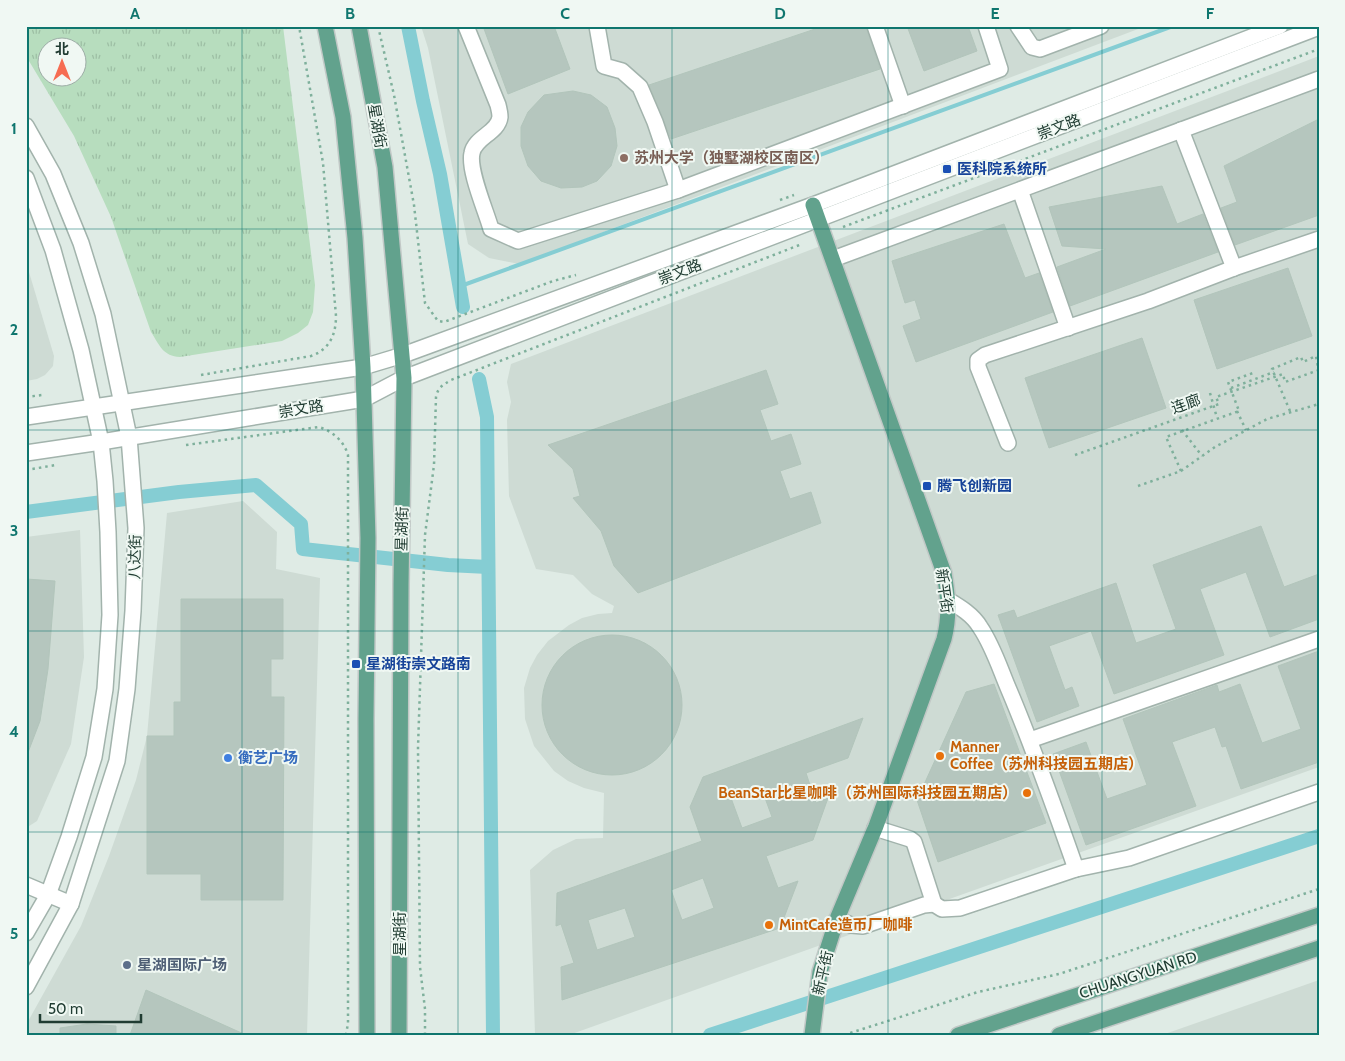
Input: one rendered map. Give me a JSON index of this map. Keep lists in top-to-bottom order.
{
  "streets": {
    "main road": ["星湖街", "新平街", "CHUANGYUAN RD"],
    "street": ["崇文路", "八达街"],
    "path": ["连廊"]
  },
  "crossings": [
    ["星湖街", "崇文路"],
    ["崇文路", "八达街"],
    ["崇文路", "新平街"]
  ],
  "places": {
    "other": [
      "苏州大学（独墅湖校区南区）",
      "Manner Coffee（苏州科技园五期店）",
      "衡艺广场",
      "BeanStar比星咖啡（苏州国际科技园五期店）",
      "MintCafe造币厂咖啡",
      "星湖国际广场"
    ],
    "transit": ["医科院系统所", "腾飞创新园", "星湖街崇文路南"]
  },
  "scale_bar": "50 m",
  "north": "top",
  "grid": {
    "columns": [
      "A",
      "B",
      "C",
      "D",
      "E",
      "F"
    ],
    "rows": [
      "1",
      "2",
      "3",
      "4",
      "5"
    ]
  }
}
